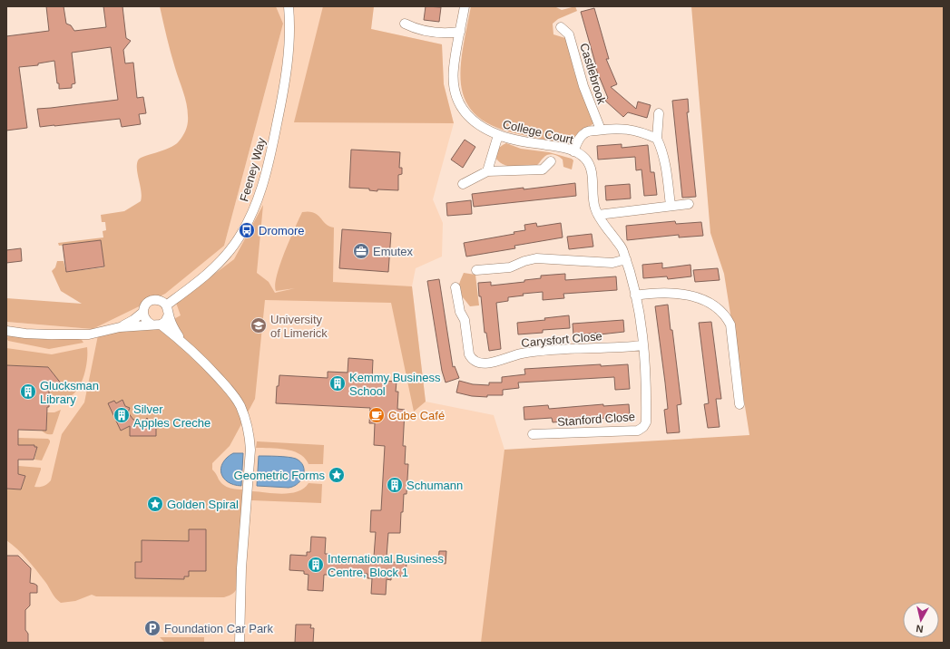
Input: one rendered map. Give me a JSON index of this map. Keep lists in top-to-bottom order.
{
  "streets": {
    "street": [
      "Castlebrook",
      "College Court",
      "Feeney Way",
      "Carysfort Close",
      "Stanford Close"
    ]
  },
  "crossings": [
    ["College Court", "Carysfort Close"],
    ["College Court", "Stanford Close"],
    ["Carysfort Close", "Stanford Close"]
  ],
  "places": {
    "bus stop": ["Dromore"],
    "office": ["Emutex"],
    "school or university": ["University of Limerick"],
    "building": [
      "Kemmy Business School",
      "Glucksman Library",
      "Silver Apples Creche",
      "Schumann",
      "International Business Centre, Block 1"
    ],
    "cafe": ["Cube Café"],
    "place": ["Geometric Forms", "Golden Spiral"],
    "parking": ["Foundation Car Park"]
  },
  "north": "bottom"
}
